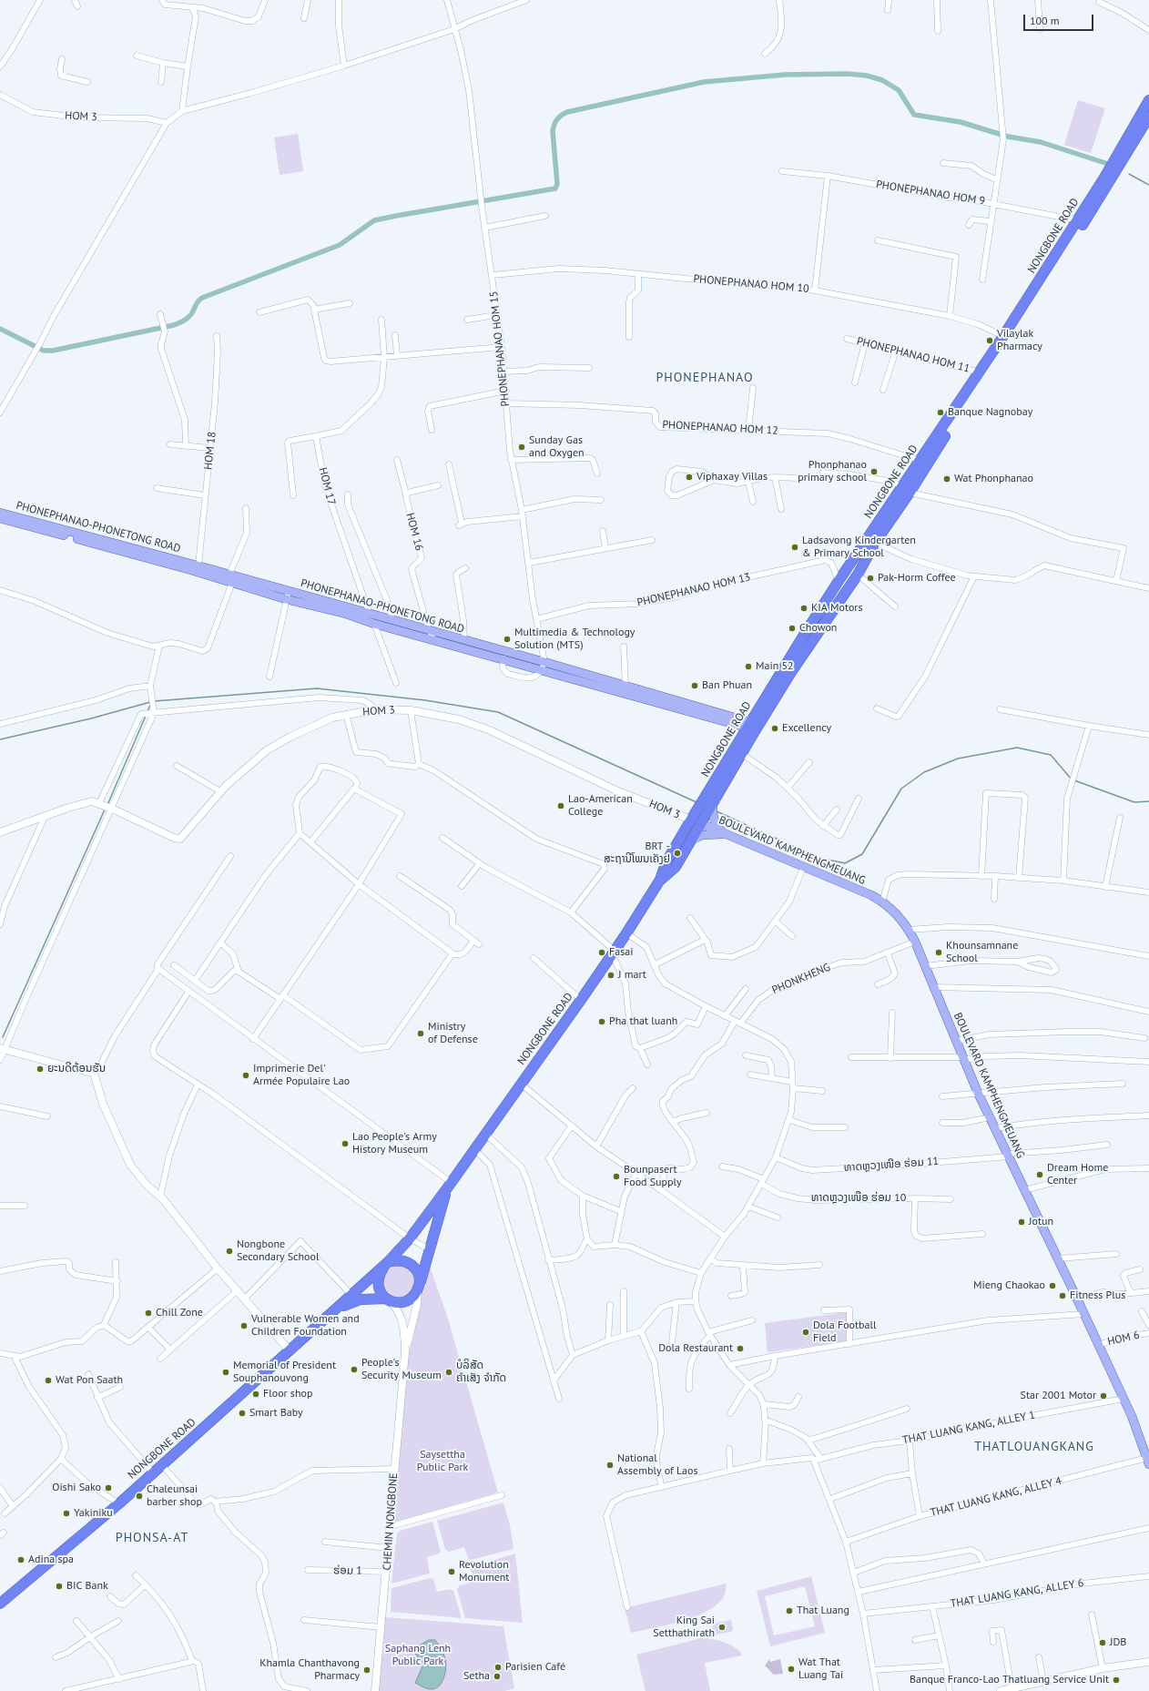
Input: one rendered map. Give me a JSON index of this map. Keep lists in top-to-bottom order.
{
  "streets": {
    "highway": ["NONGBONE ROAD"],
    "main road": ["PHONEPHANAO-PHONETONG ROAD", "BOULEVARD KAMPHENGMEUANG"],
    "street": [
      "HOM 3",
      "PHONEPHANAO HOM 9",
      "PHONEPHANAO HOM 10",
      "PHONEPHANAO HOM 15",
      "PHONEPHANAO HOM 11",
      "PHONEPHANAO HOM 12",
      "HOM 18",
      "HOM 17",
      "HOM 16",
      "PHONEPHANAO HOM 13",
      "PHONKHENG",
      "ທາດຫຼວງເໜືອ ຮ່ອມ 11",
      "ທາດຫຼວງເໜືອ ຮ່ອມ 10",
      "HOM 6",
      "THAT LUANG KANG, ALLEY 1",
      "THAT LUANG KANG, ALLEY 4",
      "CHEMIN NONGBONE",
      "ຮ່ອມ 1",
      "THAT LUANG KANG, ALLEY 6"
    ]
  },
  "crossings": [
    ["HOM 3", "NONGBONE ROAD"],
    ["HOM 3", "BOULEVARD KAMPHENGMEUANG"],
    ["PHONEPHANAO HOM 9", "NONGBONE ROAD"],
    ["NONGBONE ROAD", "PHONEPHANAO HOM 10"],
    ["NONGBONE ROAD", "PHONEPHANAO HOM 11"],
    ["NONGBONE ROAD", "PHONEPHANAO HOM 12"],
    ["NONGBONE ROAD", "PHONEPHANAO-PHONETONG ROAD"],
    ["NONGBONE ROAD", "PHONEPHANAO HOM 13"],
    ["NONGBONE ROAD", "BOULEVARD KAMPHENGMEUANG"],
    ["NONGBONE ROAD", "CHEMIN NONGBONE"],
    ["PHONEPHANAO HOM 10", "PHONEPHANAO HOM 15"],
    ["PHONEPHANAO HOM 15", "PHONEPHANAO HOM 12"],
    ["PHONEPHANAO HOM 15", "PHONEPHANAO-PHONETONG ROAD"],
    ["PHONEPHANAO HOM 15", "PHONEPHANAO HOM 13"],
    ["HOM 18", "PHONEPHANAO-PHONETONG ROAD"],
    ["HOM 17", "PHONEPHANAO-PHONETONG ROAD"],
    ["PHONEPHANAO-PHONETONG ROAD", "HOM 16"],
    ["BOULEVARD KAMPHENGMEUANG", "PHONKHENG"],
    ["BOULEVARD KAMPHENGMEUANG", "ທາດຫຼວງເໜືອ ຮ່ອມ 11"],
    ["BOULEVARD KAMPHENGMEUANG", "HOM 6"],
    ["BOULEVARD KAMPHENGMEUANG", "THAT LUANG KANG, ALLEY 1"],
    ["BOULEVARD KAMPHENGMEUANG", "THAT LUANG KANG, ALLEY 4"],
    ["CHEMIN NONGBONE", "ຮ່ອມ 1"]
  ],
  "districts": ["PHONEPHANAO", "THATLOUANGKANG", "PHONSA-AT"],
  "parks": ["Saysettha Public Park", "Saphang Lenh Public Park"],
  "places": [
    "Vilaylak Pharmacy",
    "Banque Nagnobay",
    "Sunday Gas and Oxygen",
    "Phonphanao primary school",
    "Viphaxay Villas",
    "Wat Phonphanao",
    "Ladsavong Kindergarten & Primary School",
    "Pak-Horm Coffee",
    "KIA Motors",
    "Chowon",
    "Multimedia & Technology Solution (MTS)",
    "Main 52",
    "Ban Phuan",
    "Excellency",
    "Lao-American College",
    "BRT - ສະຖານີໂພນເຄັງຢ",
    "Fasai",
    "Khounsamnane School",
    "J mart",
    "Pha that luanh",
    "Ministry of Defense",
    "ຍະນດີຕ້ອນຮັນ",
    "Imprimerie Del' Armée Populaire Lao",
    "Lao People's Army History Museum",
    "Dream Home Center",
    "Bounpasert Food Supply",
    "Jotun",
    "Nongbone Secondary School",
    "Mieng Chaokao",
    "Fitness Plus",
    "Chill Zone",
    "Vulnerable Women and Children Foundation",
    "Dola Football Field",
    "Dola Restaurant",
    "People's Security Museum",
    "Memorial of President Souphanouvong",
    "ບໍລິສັດ ຄຳເສັງ ຈຳກັດ",
    "Wat Pon Saath",
    "Floor shop",
    "Star 2001 Motor",
    "Smart Baby",
    "National Assembly of Laos",
    "Oishi Sako",
    "Chaleunsai barber shop",
    "Yakiniku",
    "Adina spa",
    "Revolution Monument",
    "BIC Bank",
    "That Luang",
    "King Sai Setthathirath",
    "JDB",
    "Parisien Café",
    "Wat That Luang Tai",
    "Khamla Chanthavong Pharmacy",
    "Setha",
    "Banque Franco-Lao Thatluang Service Unit"
  ],
  "scale_bar": "100 m"
}
